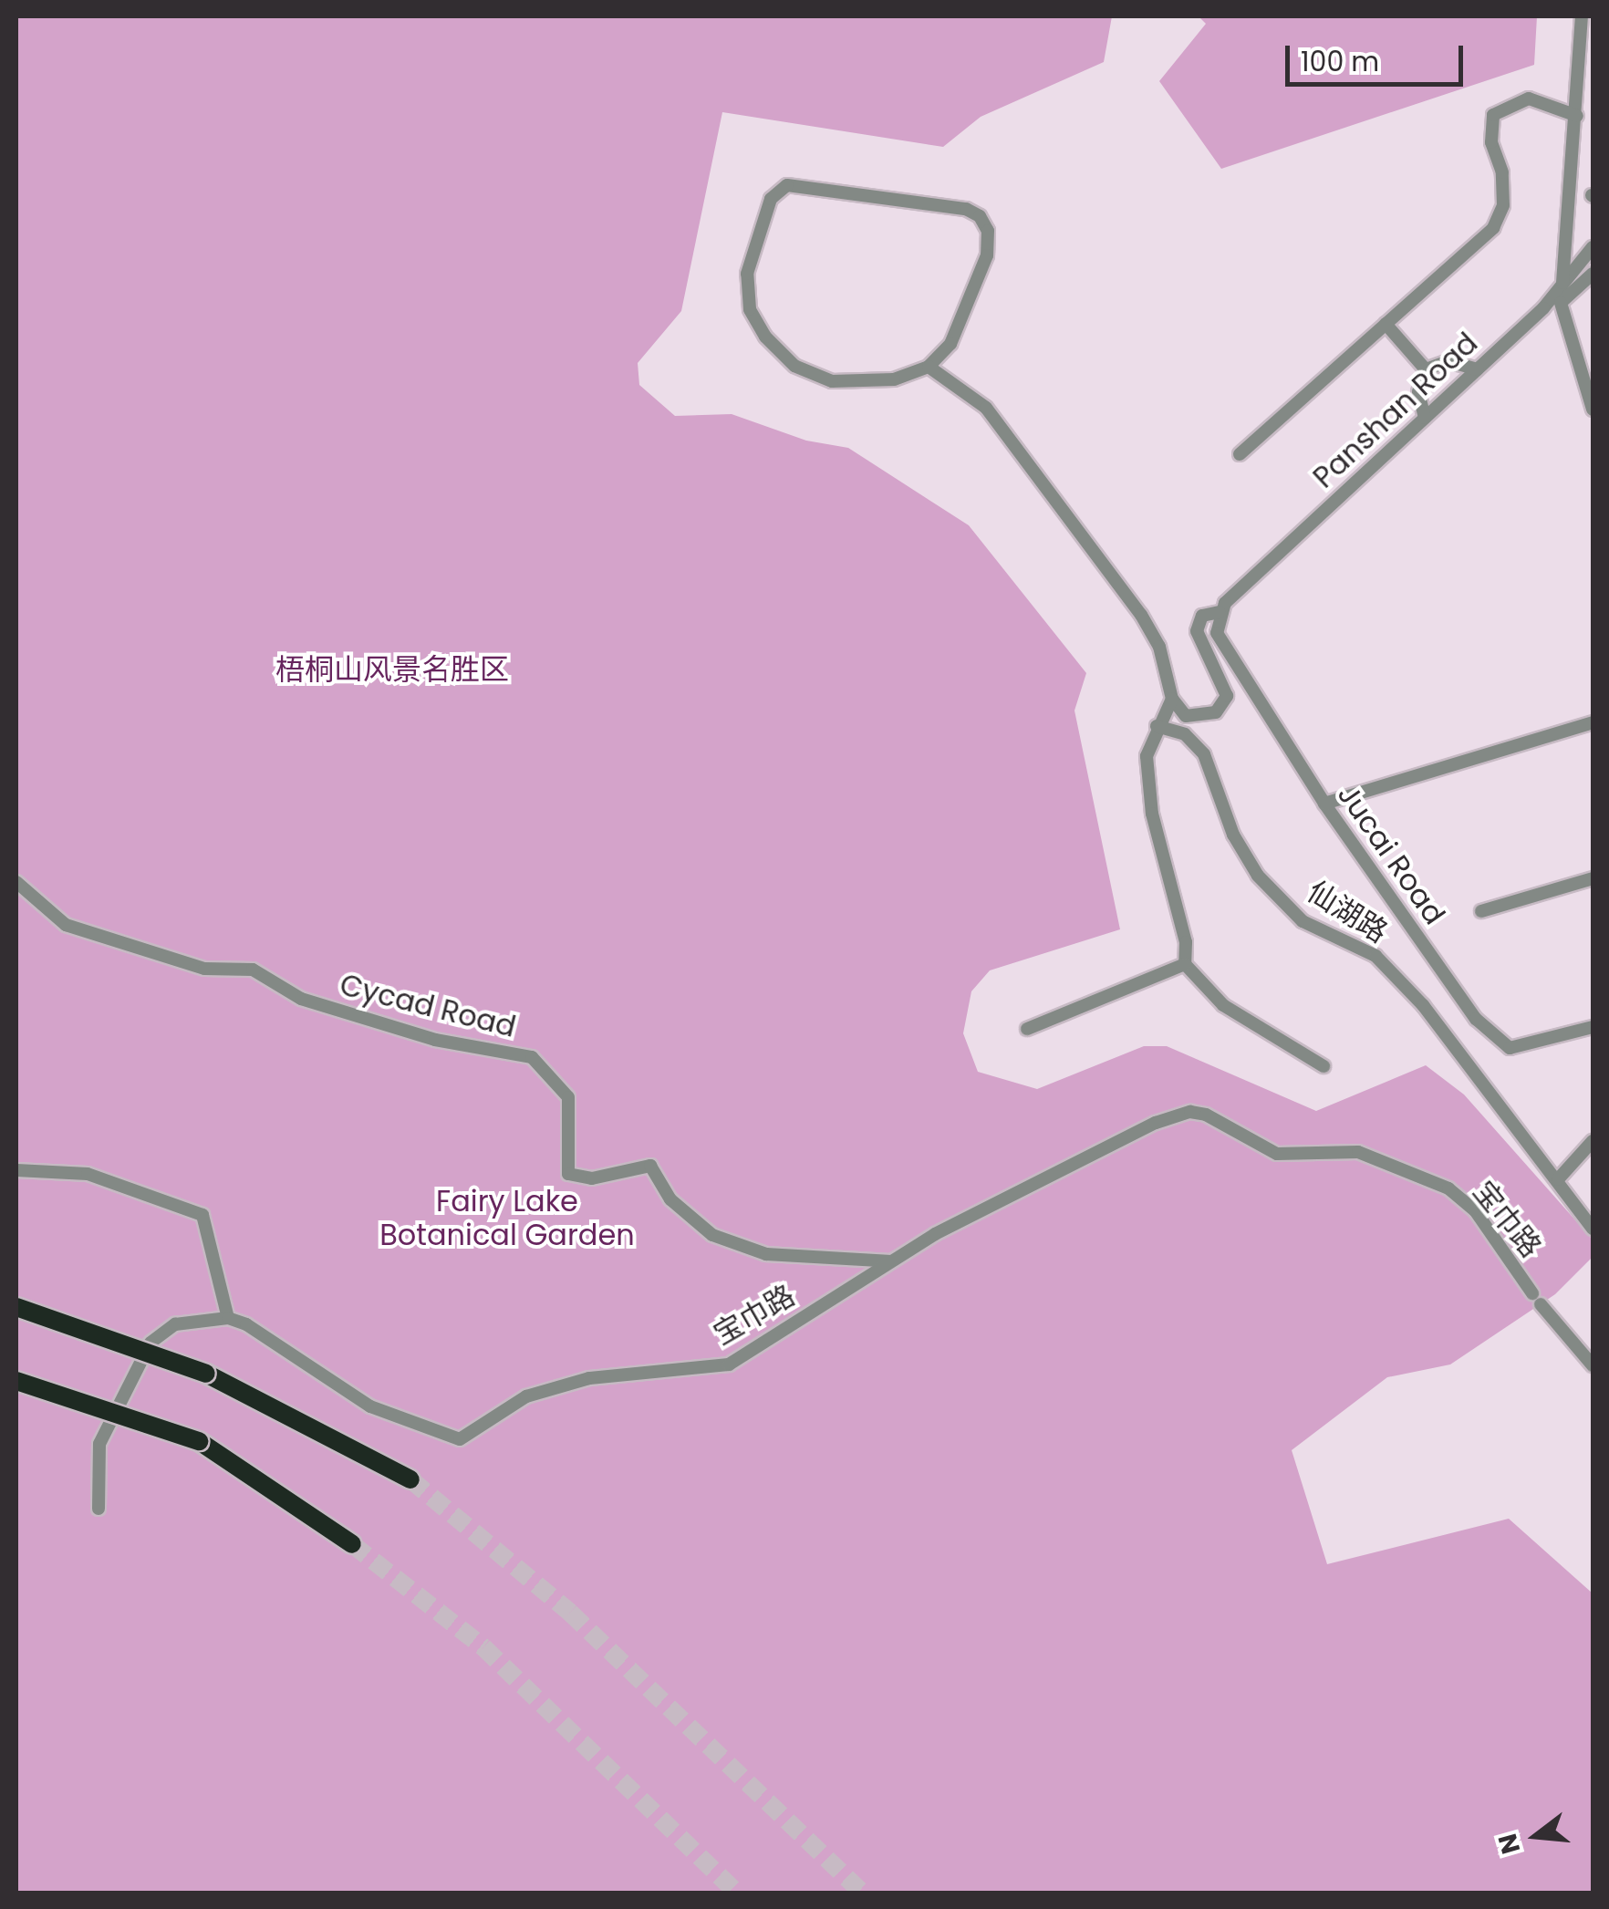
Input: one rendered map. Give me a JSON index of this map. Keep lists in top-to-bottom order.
{
  "streets": {
    "street": [
      "Panshan Road",
      "Jucai Road",
      "仙湖路",
      "Cycad Road",
      "宝巾路"
    ]
  },
  "crossings": [
    ["Panshan Road", "Jucai Road"],
    ["Cycad Road", "宝巾路"]
  ],
  "parks": ["梧桐山风景名胜区", "Fairy Lake Botanical Garden"],
  "scale_bar": "100 m",
  "north": "left"
}
